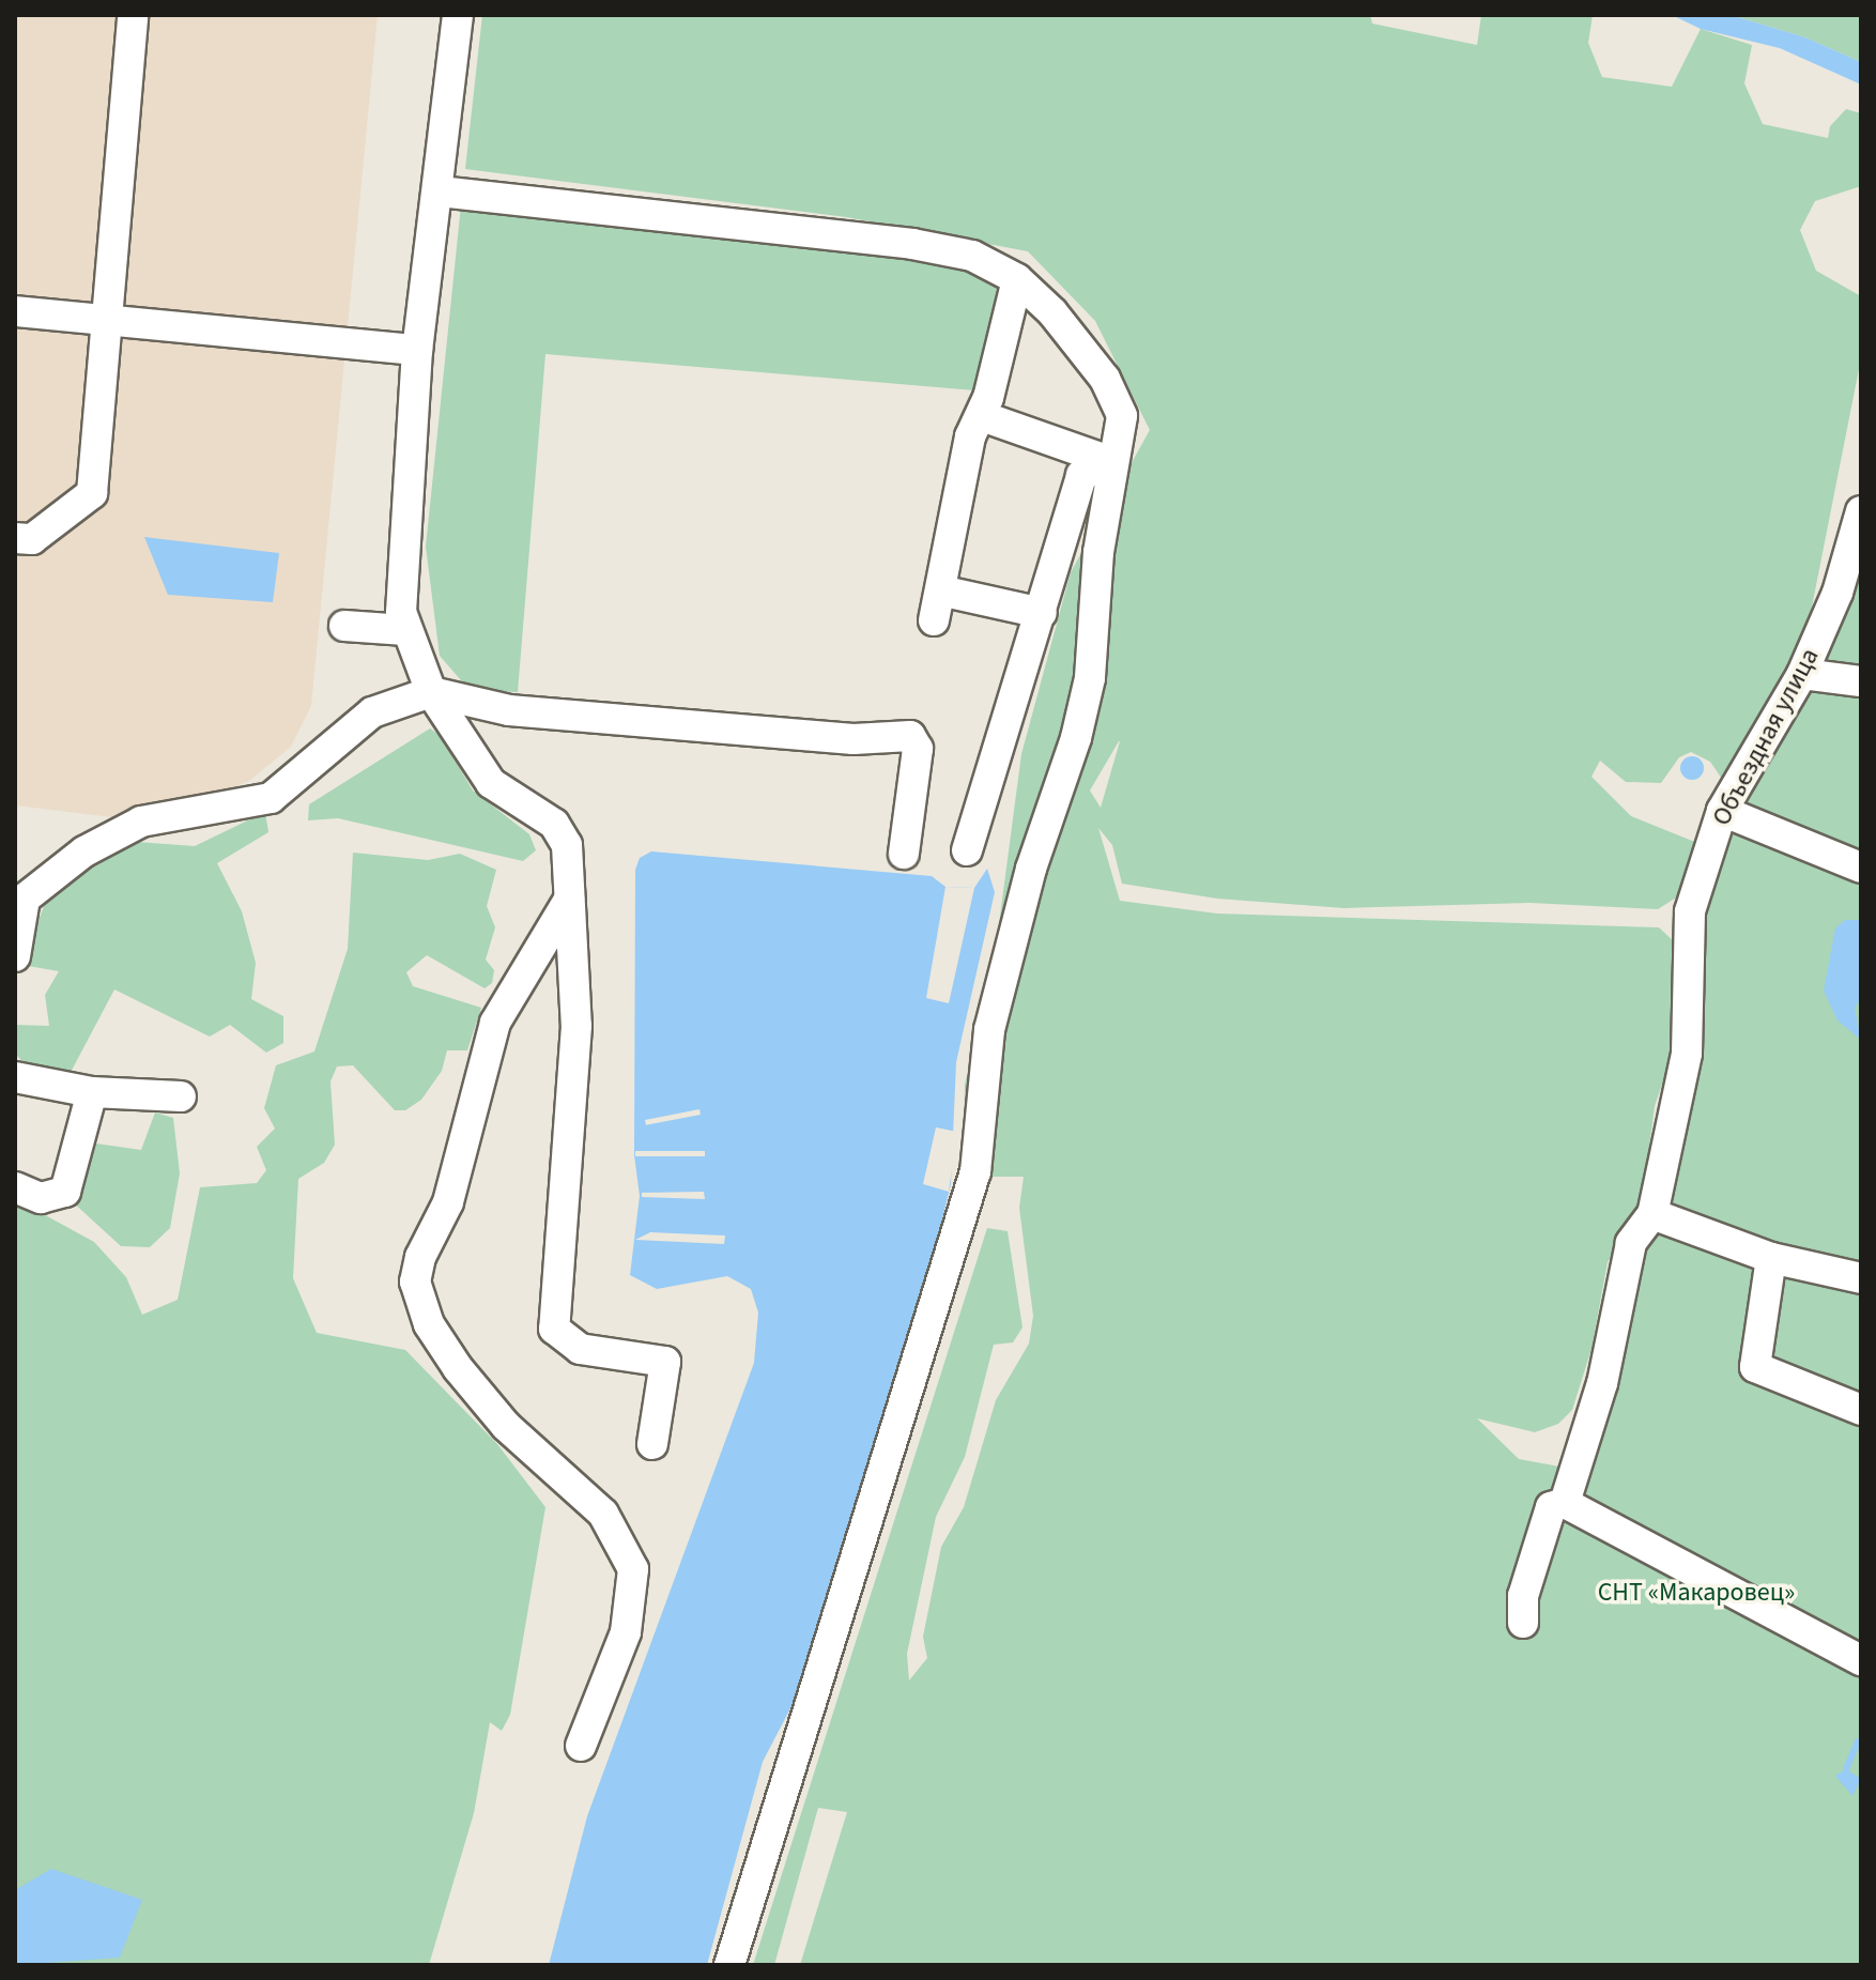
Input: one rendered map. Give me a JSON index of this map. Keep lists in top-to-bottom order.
{
  "streets": {
    "street": ["Объездная улица"]
  },
  "parks": ["СНТ «Макаровец»"]
}
